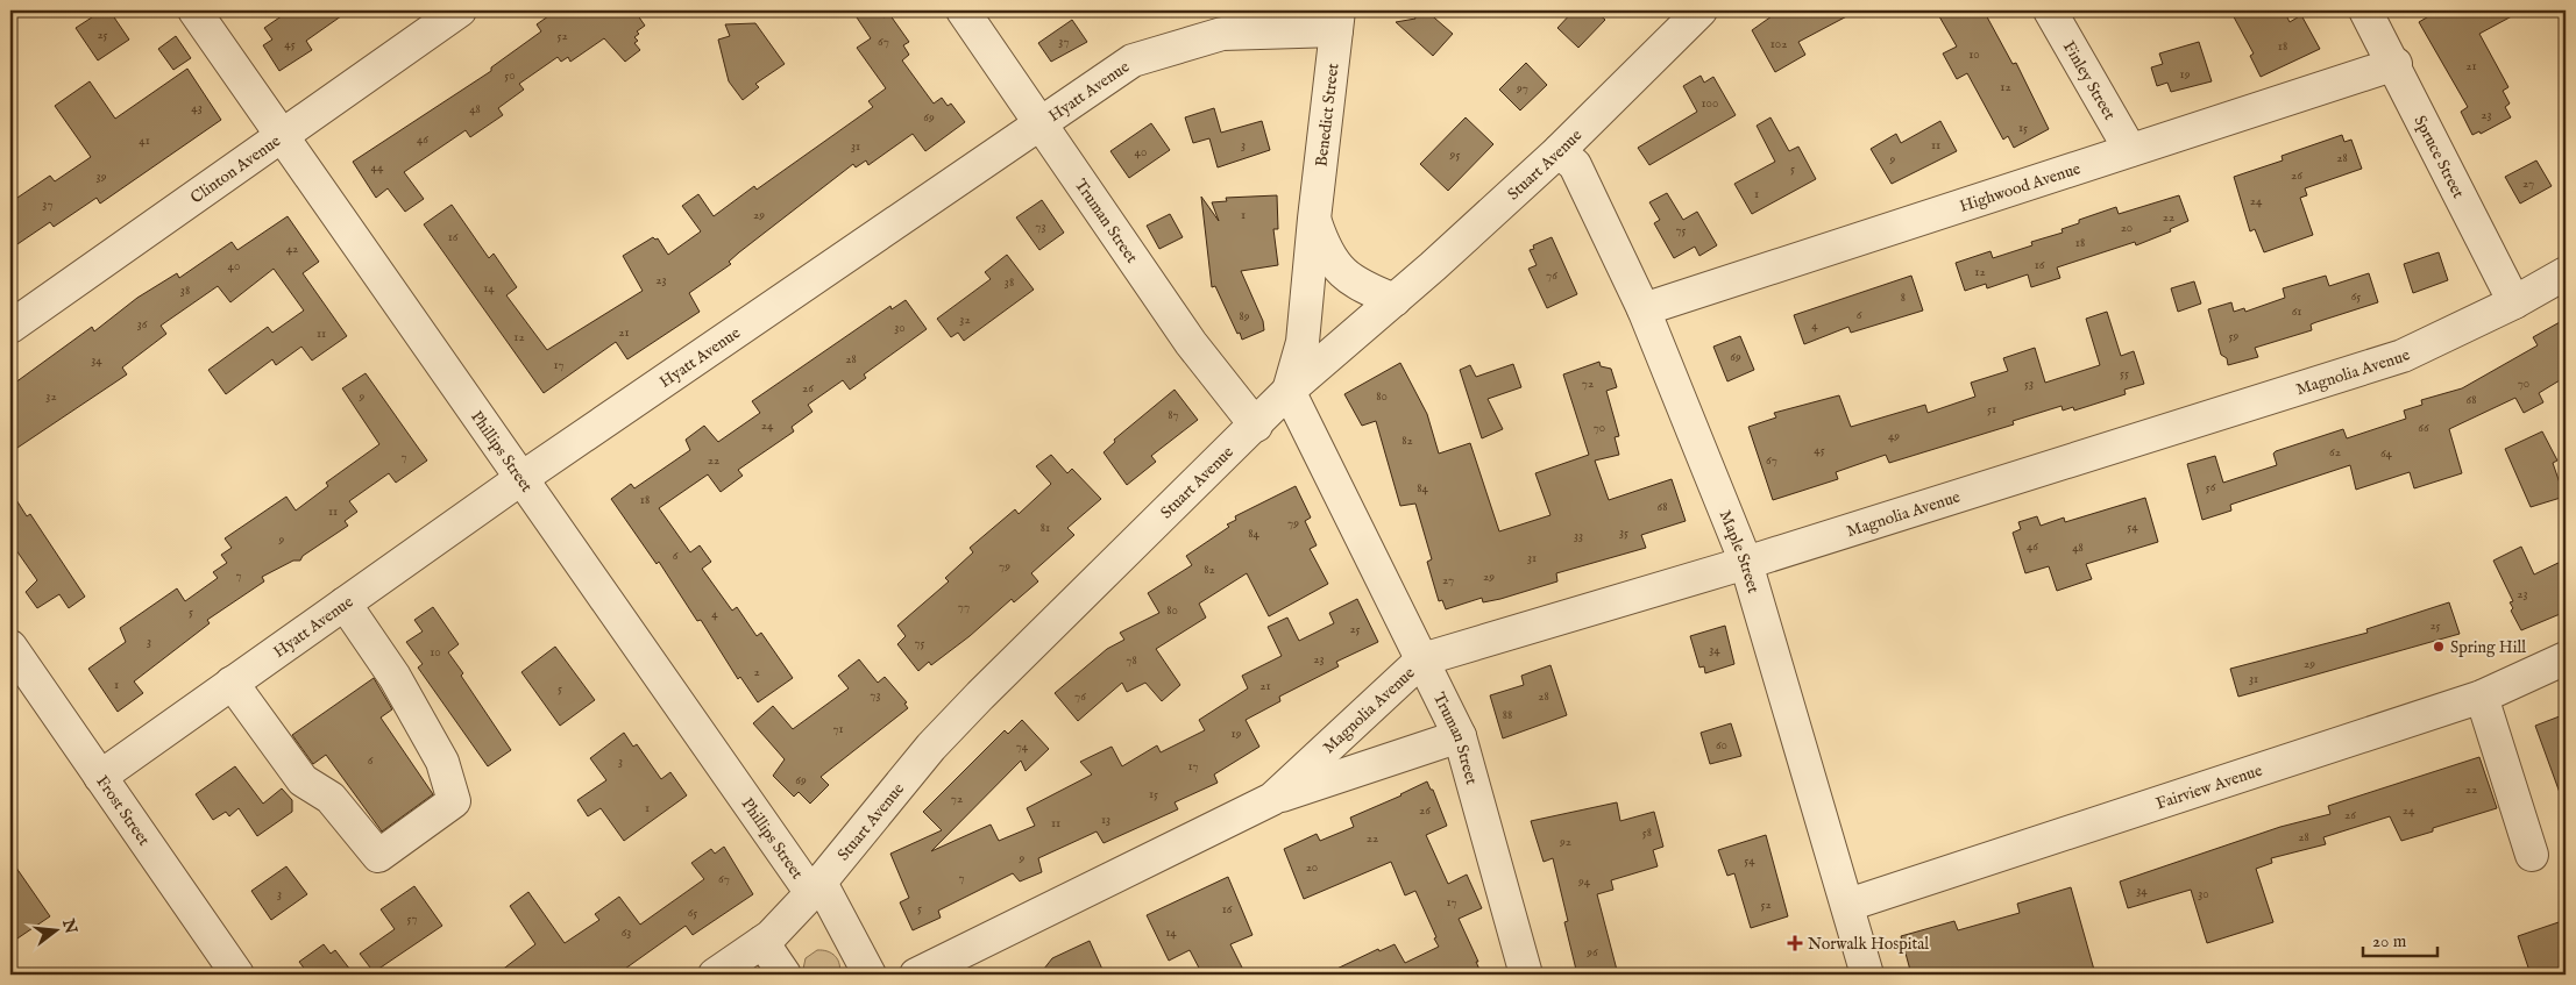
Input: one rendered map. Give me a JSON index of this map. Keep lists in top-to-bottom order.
{
  "streets": {
    "street": [
      "Finley Street",
      "Hyatt Avenue",
      "Benedict Street",
      "Spruce Street",
      "Stuart Avenue",
      "Clinton Avenue",
      "Highwood Avenue",
      "Truman Street",
      "Magnolia Avenue",
      "Phillips Street",
      "Maple Street",
      "Fairview Avenue",
      "Frost Street"
    ]
  },
  "crossings": [
    ["Finley Street", "Highwood Avenue"],
    ["Hyatt Avenue", "Benedict Street"],
    ["Hyatt Avenue", "Truman Street"],
    ["Hyatt Avenue", "Phillips Street"],
    ["Hyatt Avenue", "Frost Street"],
    ["Benedict Street", "Stuart Avenue"],
    ["Benedict Street", "Truman Street"],
    ["Spruce Street", "Highwood Avenue"],
    ["Spruce Street", "Magnolia Avenue"],
    ["Stuart Avenue", "Truman Street"],
    ["Stuart Avenue", "Phillips Street"],
    ["Stuart Avenue", "Maple Street"],
    ["Clinton Avenue", "Phillips Street"],
    ["Highwood Avenue", "Maple Street"],
    ["Truman Street", "Magnolia Avenue"],
    ["Magnolia Avenue", "Maple Street"],
    ["Maple Street", "Fairview Avenue"]
  ],
  "places": {
    "other": ["Spring Hill"],
    "health": ["Norwalk Hospital"]
  },
  "house_numbers": [
    "25",
    "52",
    "67",
    "37",
    "45",
    "102",
    "18",
    "10",
    "21",
    "19",
    "50",
    "12",
    "97",
    "100",
    "43",
    "48",
    "23",
    "69",
    "15",
    "46",
    "41",
    "3",
    "11",
    "31",
    "40",
    "95",
    "28",
    "9",
    "44",
    "5",
    "26",
    "39",
    "27",
    "1",
    "24",
    "37",
    "29",
    "1",
    "22",
    "73",
    "20",
    "75",
    "16",
    "18",
    "42",
    "16",
    "40",
    "12",
    "76",
    "23",
    "38",
    "14",
    "38",
    "65",
    "8",
    "61",
    "6",
    "89",
    "32",
    "36",
    "4",
    "30",
    "21",
    "11",
    "59",
    "12",
    "69",
    "28",
    "34",
    "17",
    "55",
    "72",
    "53",
    "70",
    "26",
    "32",
    "9",
    "80",
    "68",
    "51",
    "87",
    "24",
    "70",
    "66",
    "49",
    "82",
    "45",
    "62",
    "64",
    "7",
    "22",
    "67",
    "56",
    "84",
    "18",
    "68",
    "11",
    "79",
    "54",
    "81",
    "35",
    "84",
    "33",
    "9",
    "46",
    "48",
    "6",
    "31",
    "79",
    "82",
    "7",
    "29",
    "27",
    "23",
    "77",
    "80",
    "5",
    "4",
    "25",
    "25",
    "3",
    "75",
    "34",
    "10",
    "23",
    "78",
    "29",
    "2",
    "31",
    "1",
    "21",
    "5",
    "73",
    "76",
    "28",
    "88",
    "71",
    "19",
    "60",
    "74",
    "6",
    "3",
    "17",
    "69",
    "22",
    "15",
    "72",
    "1",
    "26",
    "24",
    "26",
    "13",
    "11",
    "58",
    "28",
    "22",
    "92",
    "9",
    "54",
    "20",
    "7",
    "67",
    "94",
    "34",
    "3",
    "30",
    "17",
    "52",
    "5",
    "16",
    "65",
    "57",
    "63",
    "14",
    "96"
  ],
  "scale_bar": "20 m",
  "north": "right"
}
